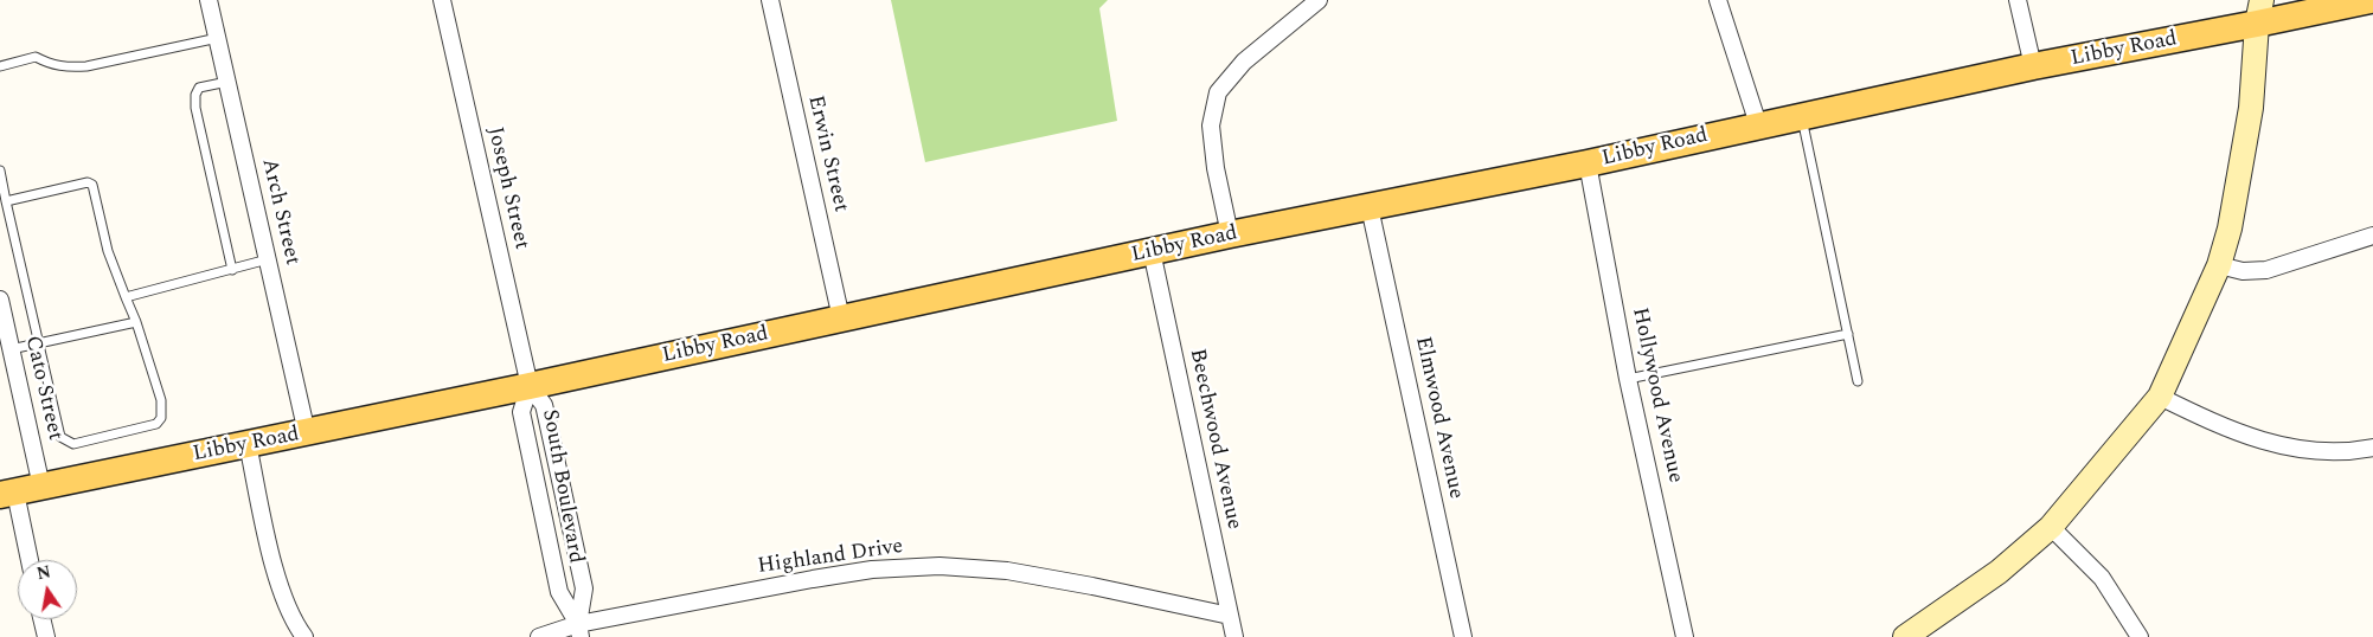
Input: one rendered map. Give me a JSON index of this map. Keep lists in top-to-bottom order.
{
  "streets": {
    "main road": ["Libby Road"],
    "street": [
      "Erwin Street",
      "Joseph Street",
      "Arch Street",
      "Cato Street",
      "Hollywood Avenue",
      "Elmwood Avenue",
      "Beechwood Avenue",
      "South Boulevard",
      "Highland Drive"
    ]
  },
  "crossings": [
    ["Libby Road", "Erwin Street"],
    ["Libby Road", "Joseph Street"],
    ["Libby Road", "Arch Street"],
    ["Libby Road", "Cato Street"],
    ["Libby Road", "Hollywood Avenue"],
    ["Libby Road", "Elmwood Avenue"],
    ["Libby Road", "Beechwood Avenue"],
    ["Libby Road", "South Boulevard"],
    ["Joseph Street", "South Boulevard"],
    ["Beechwood Avenue", "Highland Drive"],
    ["South Boulevard", "Highland Drive"]
  ],
  "north": "top"
}
